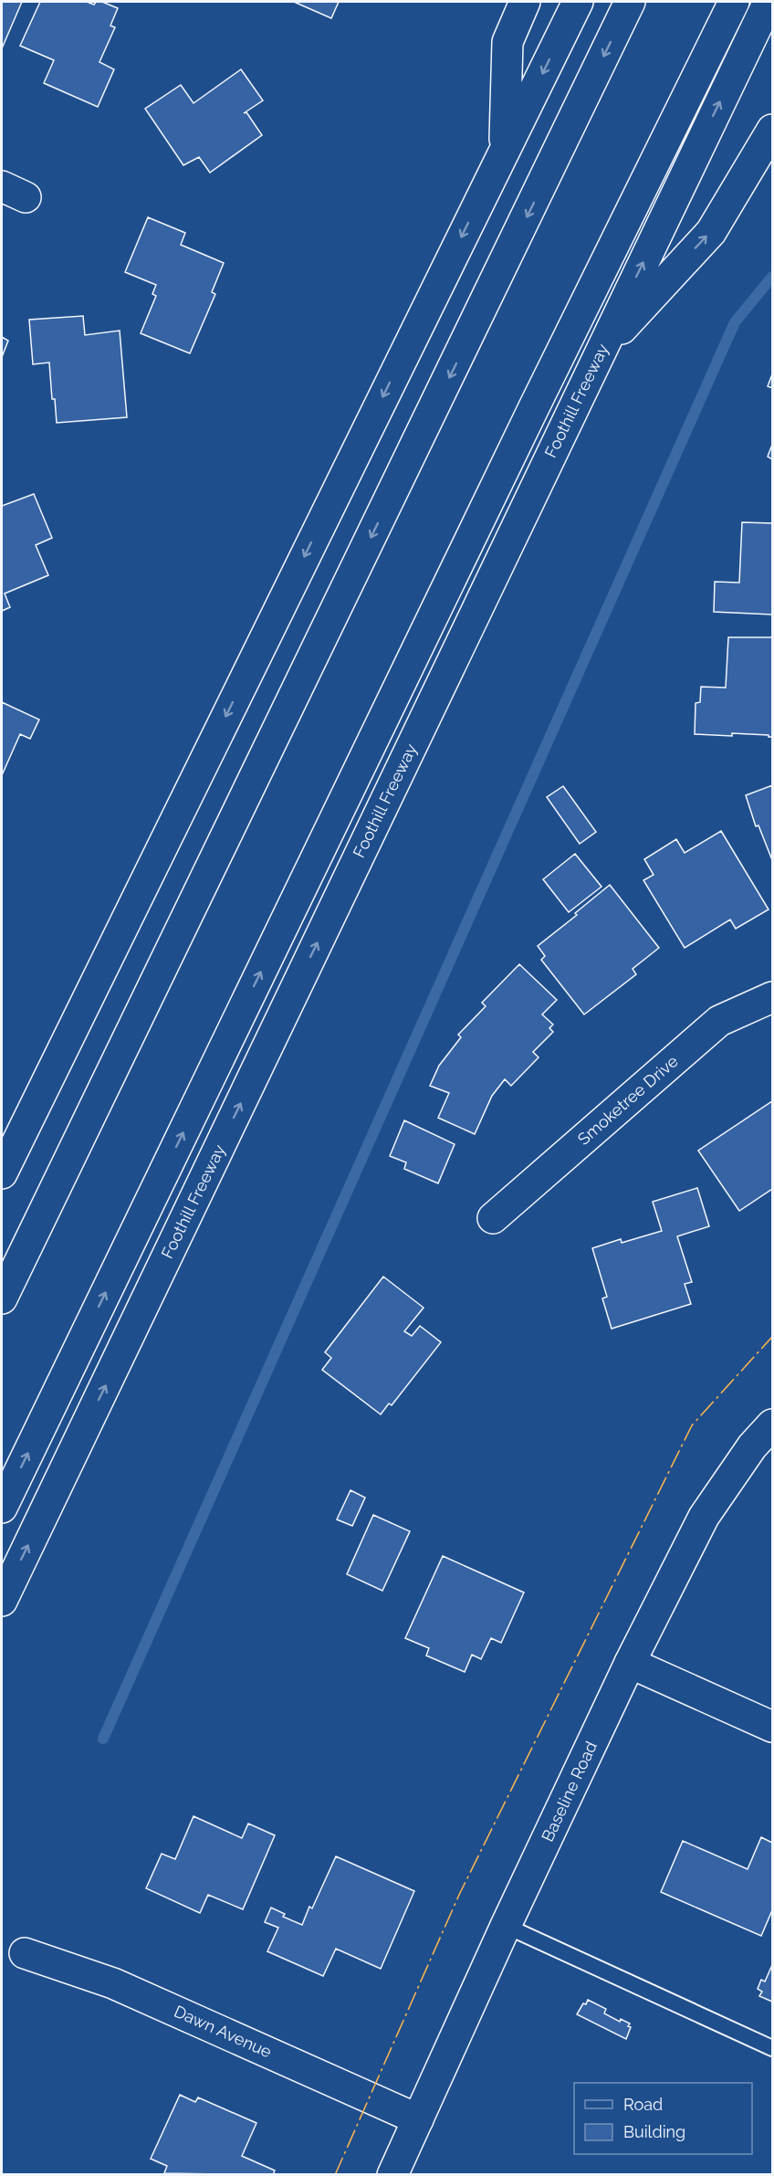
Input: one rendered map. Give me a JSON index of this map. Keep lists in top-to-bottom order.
{
  "streets": {
    "main road": [
      "Foothill Freeway",
      "Smoketree Drive",
      "Baseline Road",
      "Dawn Avenue"
    ]
  },
  "crossings": [
    ["Baseline Road", "Dawn Avenue"]
  ],
  "legend": ["Road", "Building"]
}
